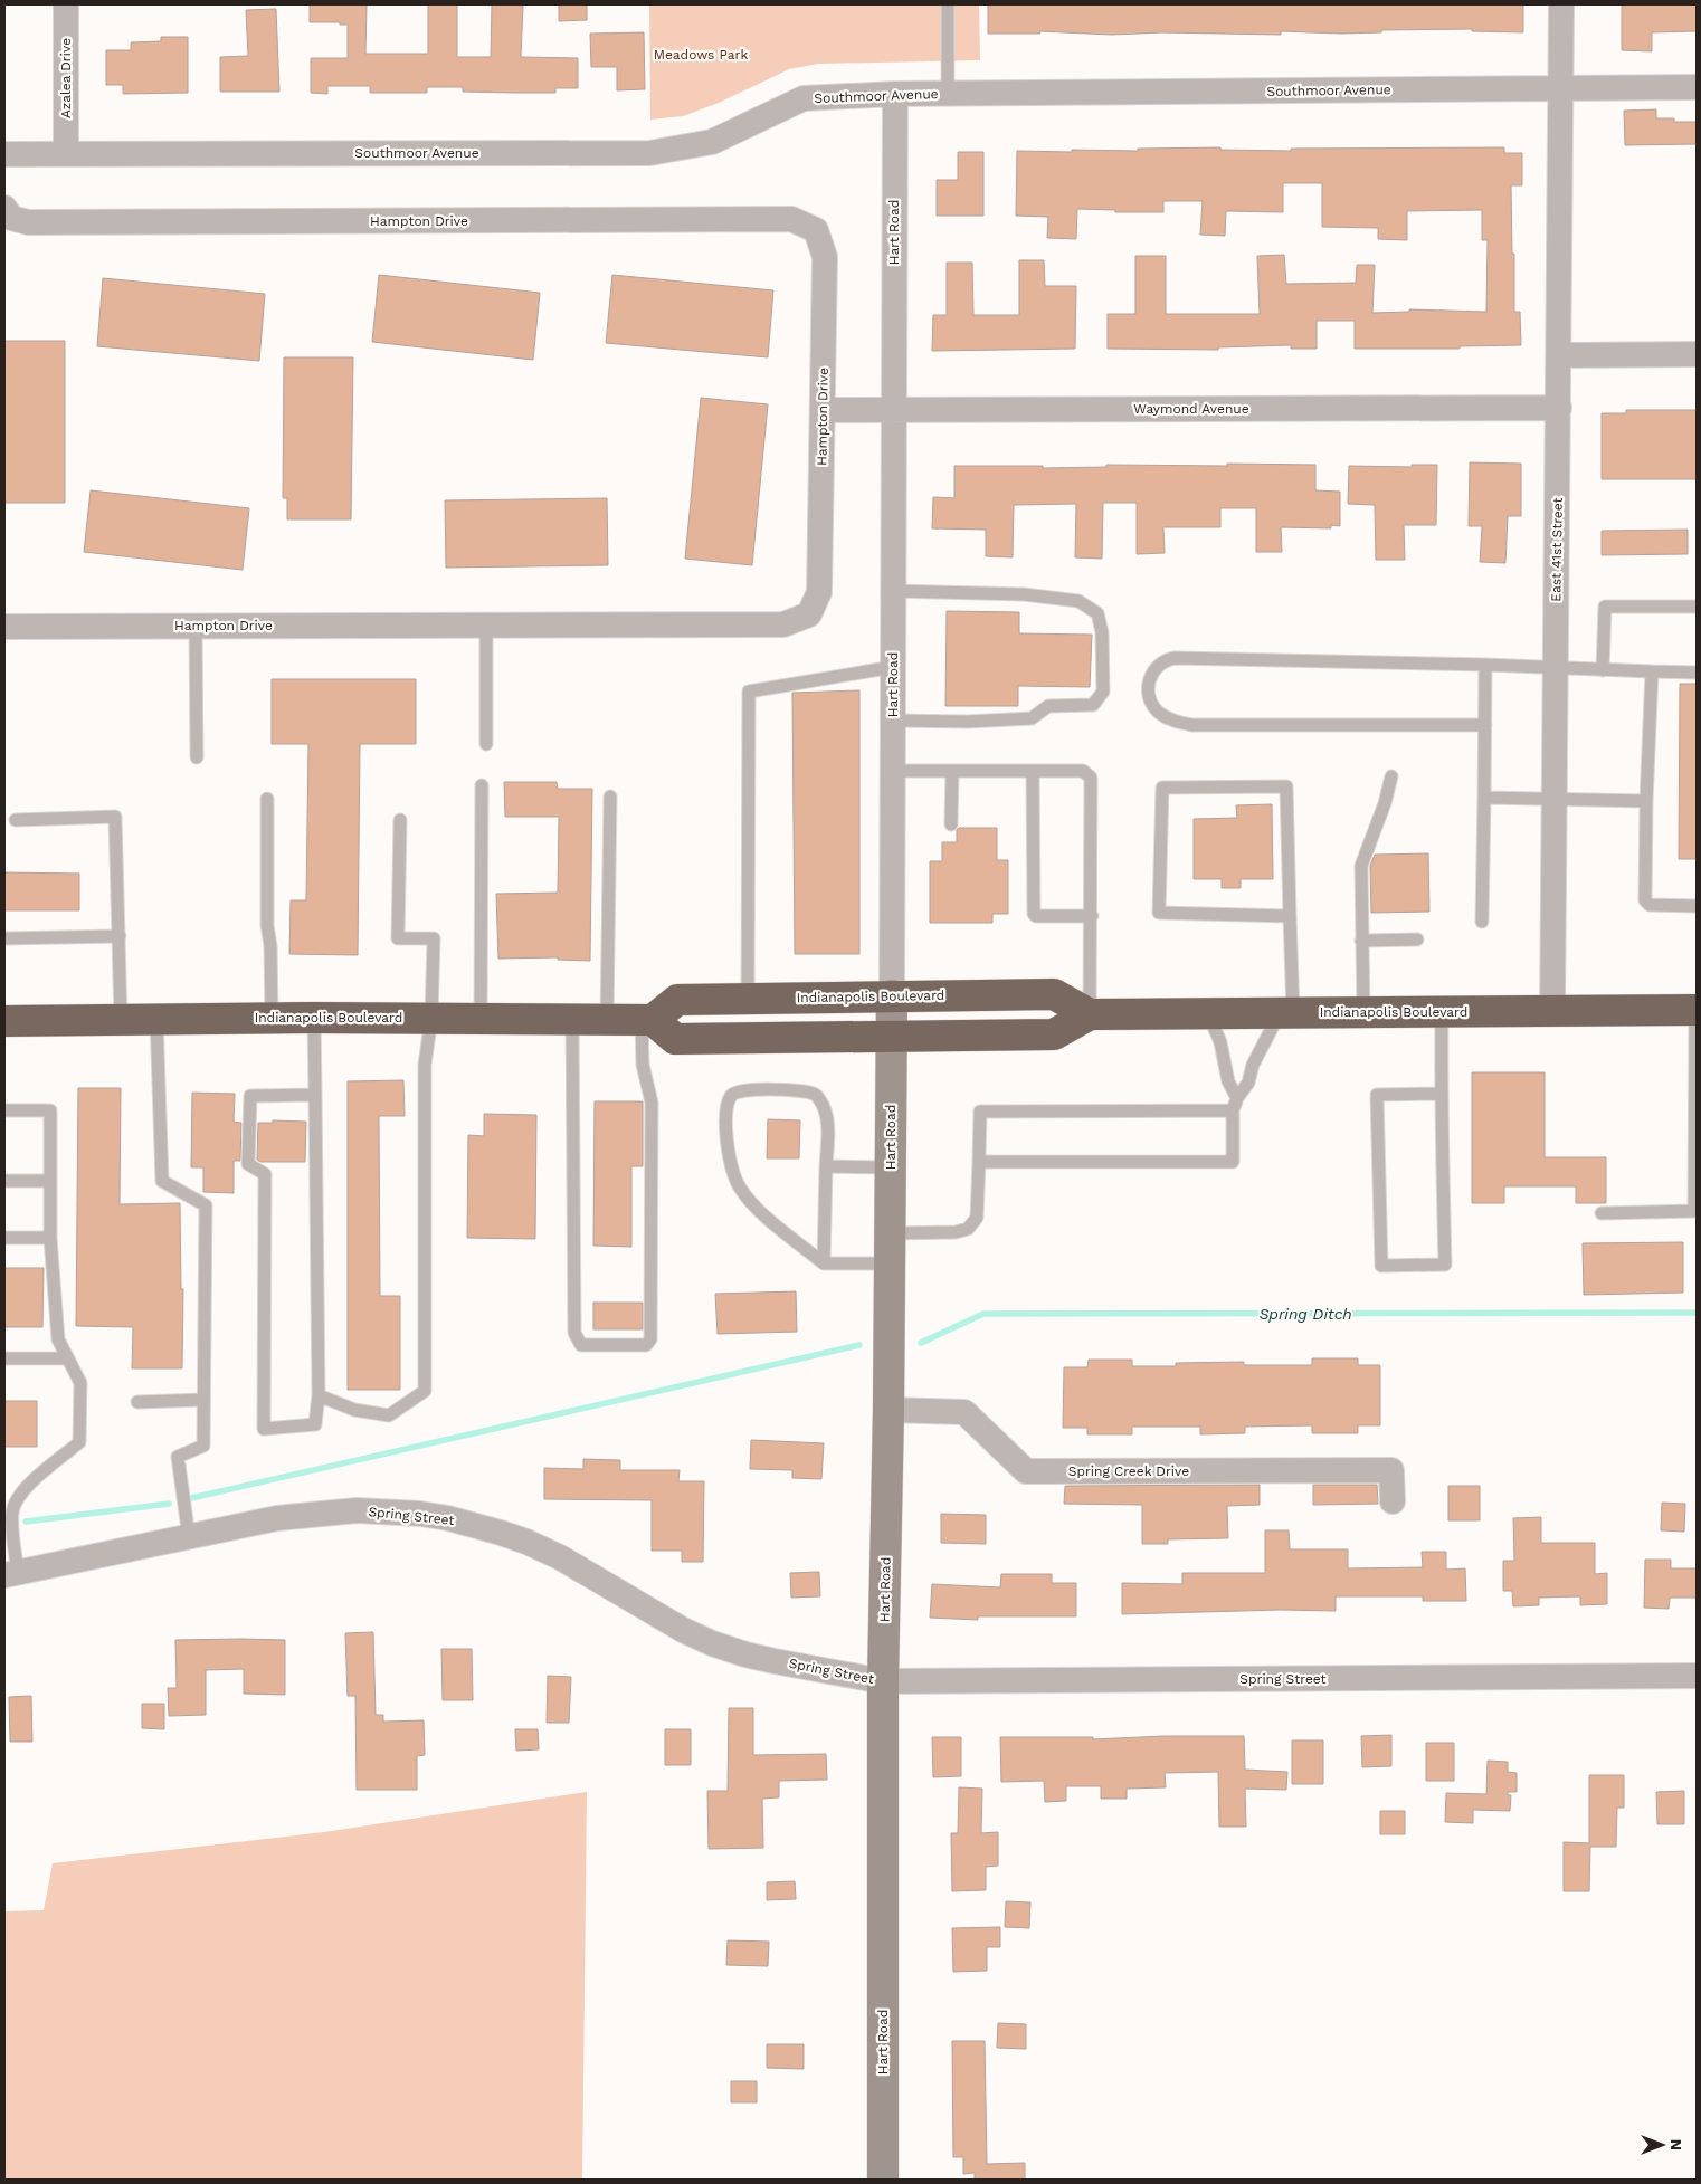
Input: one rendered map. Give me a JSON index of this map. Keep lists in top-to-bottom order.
{
  "streets": {
    "highway": ["Indianapolis Boulevard"],
    "street": [
      "Azalea Drive",
      "Southmoor Avenue",
      "Hampton Drive",
      "Hart Road",
      "Waymond Avenue",
      "East 41st Street",
      "Spring Creek Drive",
      "Spring Street"
    ]
  },
  "crossings": [
    ["Azalea Drive", "Southmoor Avenue"],
    ["Southmoor Avenue", "Hart Road"],
    ["Southmoor Avenue", "East 41st Street"],
    ["Hampton Drive", "Waymond Avenue"],
    ["Hart Road", "Waymond Avenue"],
    ["Hart Road", "Indianapolis Boulevard"],
    ["Hart Road", "Spring Creek Drive"],
    ["Hart Road", "Spring Street"],
    ["Waymond Avenue", "East 41st Street"],
    ["East 41st Street", "Indianapolis Boulevard"]
  ],
  "water": ["Spring Ditch"],
  "parks": ["Meadows Park"],
  "north": "right"
}
